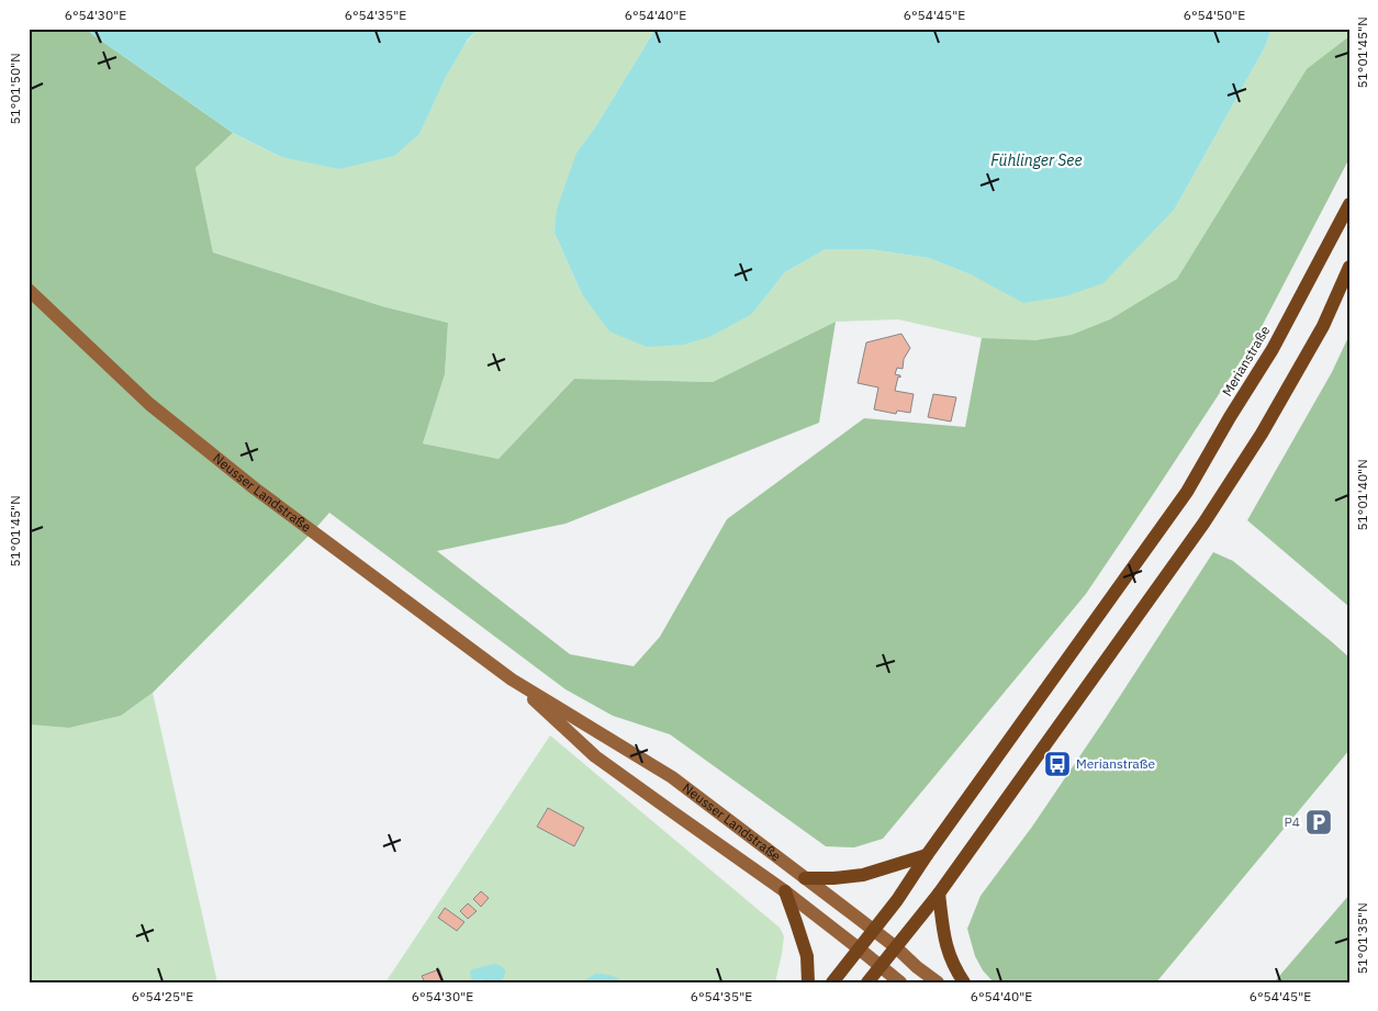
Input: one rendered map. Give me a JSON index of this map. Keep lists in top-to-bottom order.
{
  "streets": {
    "main road": ["Merianstraße", "Neusser Landstraße"]
  },
  "crossings": [
    ["Merianstraße", "Neusser Landstraße"]
  ],
  "water": ["Fühlinger See"],
  "places": {
    "bus stop": ["Merianstraße"],
    "parking": ["P4"]
  },
  "coordinates": [
    "6°54'30\"E",
    "6°54'35\"E",
    "6°54'40\"E",
    "6°54'45\"E",
    "6°54'50\"E",
    "51°01'45\"N",
    "51°01'50\"N",
    "51°01'40\"N",
    "51°01'35\"N",
    "6°54'25\"E"
  ]
}
